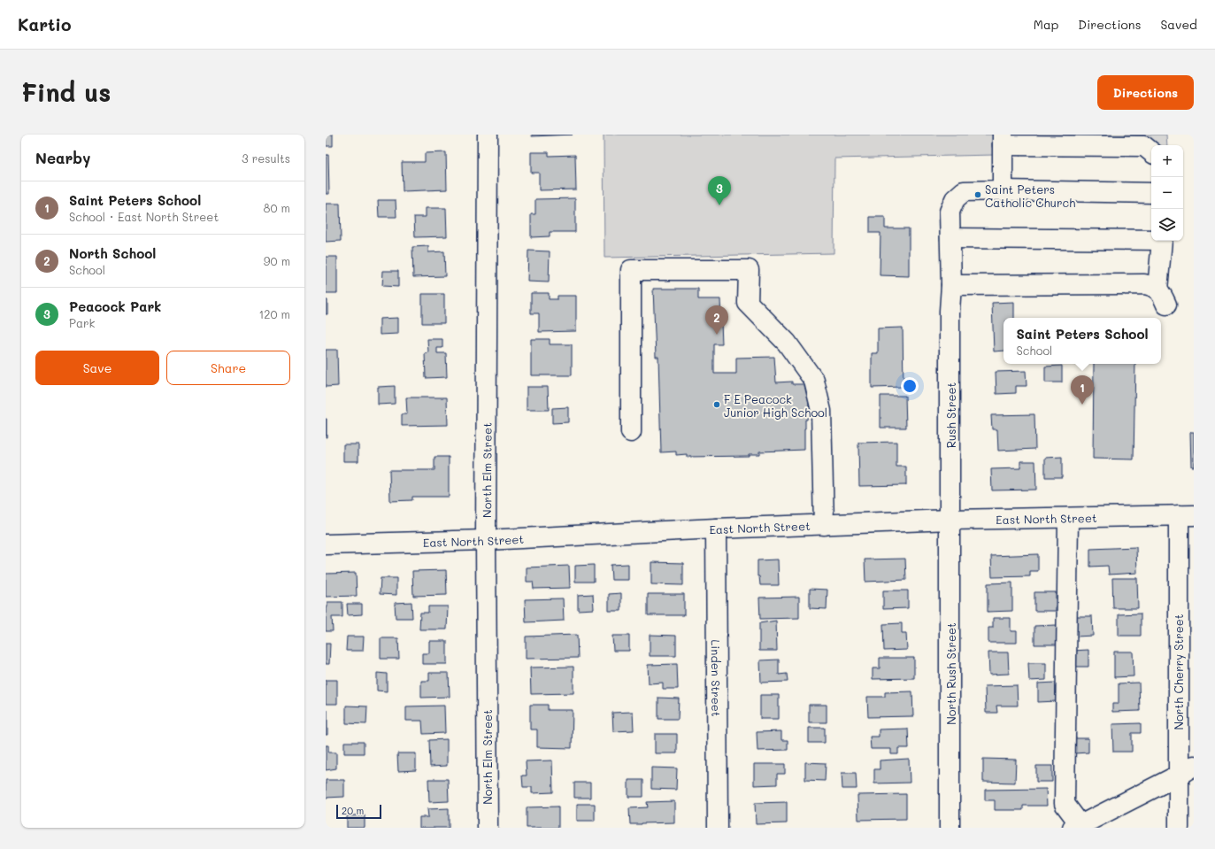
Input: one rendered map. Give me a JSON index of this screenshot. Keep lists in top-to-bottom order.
{
  "streets": {
    "street": [
      "Rush Street",
      "North Elm Street",
      "East North Street",
      "North Cherry Street",
      "North Rush Street",
      "Linden Street"
    ]
  },
  "crossings": [
    ["Rush Street", "East North Street"],
    ["Rush Street", "North Rush Street"],
    ["North Elm Street", "East North Street"],
    ["East North Street", "North Cherry Street"],
    ["East North Street", "North Rush Street"],
    ["East North Street", "Linden Street"]
  ],
  "places": ["Saint Peters Catholic Church", "F E Peacock Junior High School"],
  "scale_bar": "20 m",
  "page": {
    "header": "Kartio",
    "nav": ["Map", "Directions", "Saved"],
    "buttons": [
      "Directions",
      ["Save", "Share"]
    ],
    "title": "Find us",
    "heading": ["Nearby", "3 results"],
    "map_buttons": ["+", "−"],
    "pins": ["3", "2", "1"],
    "list": [
      {
        "mark": "1",
        "name": "Saint Peters School",
        "note": "School · East North Street",
        "value": "80 m"
      },
      {
        "mark": "2",
        "name": "North School",
        "note": "School",
        "value": "90 m"
      },
      {
        "mark": "3",
        "name": "Peacock Park",
        "note": "Park",
        "value": "120 m"
      }
    ],
    "popup": ["Saint Peters School", "School"],
    "scale": "20 m"
  }
}
